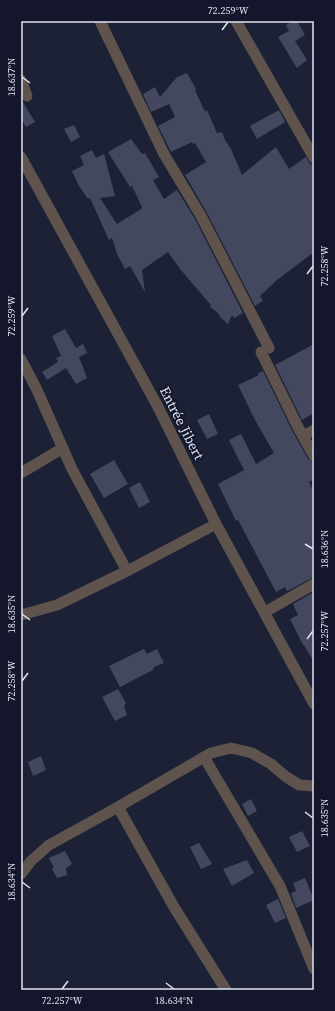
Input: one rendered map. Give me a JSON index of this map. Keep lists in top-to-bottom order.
{
  "streets": {
    "street": ["Entrée Jibert"]
  },
  "coordinates": [
    "72.259°W",
    "18.637°N",
    "72.258°W",
    "18.636°N",
    "18.635°N",
    "72.257°W",
    "18.634°N"
  ]
}
